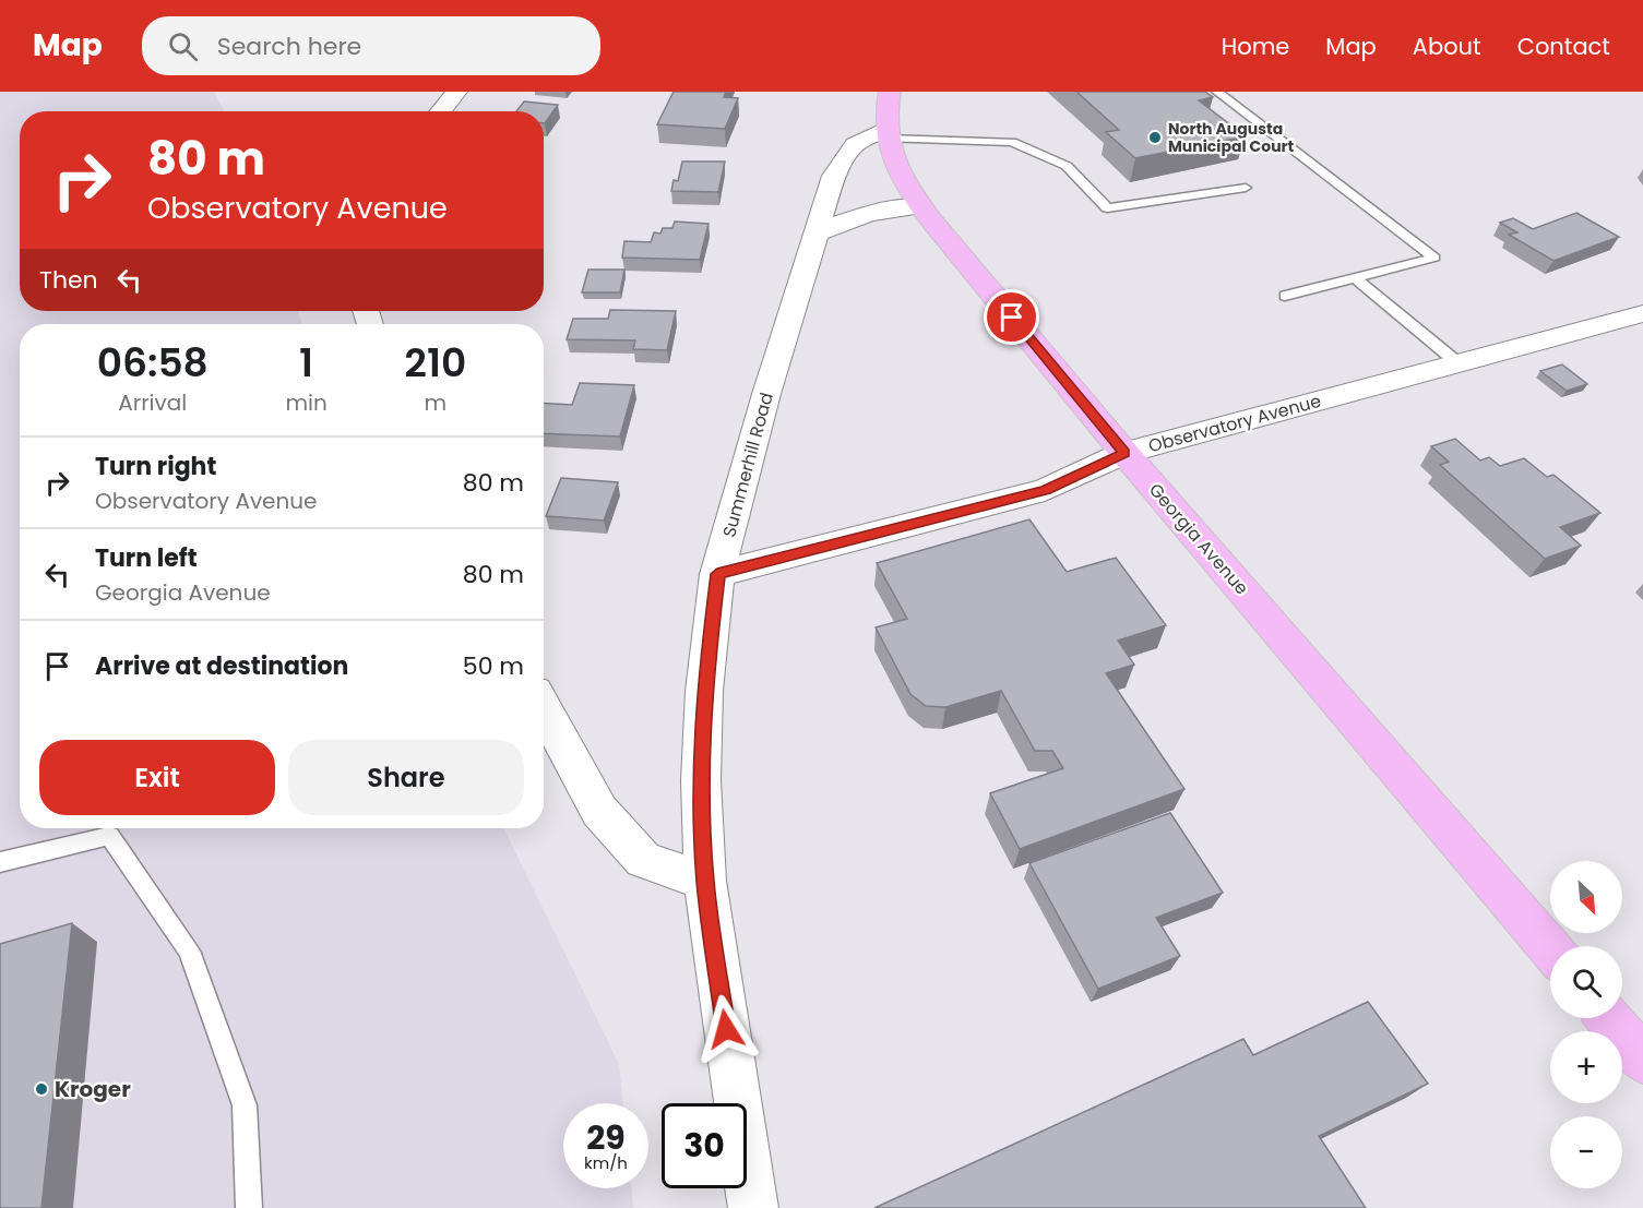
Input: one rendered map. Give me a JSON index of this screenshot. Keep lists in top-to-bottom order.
{
  "streets": {
    "main road": ["Georgia Avenue"],
    "street": ["Observatory Avenue", "Summerhill Road"]
  },
  "crossings": [
    ["Observatory Avenue", "Summerhill Road"],
    ["Observatory Avenue", "Georgia Avenue"],
    ["Summerhill Road", "Georgia Avenue"]
  ],
  "places": ["North Augusta Municipal Court", "Kroger"],
  "north": "bottom right",
  "page": {
    "header": "Map",
    "search": "Search here",
    "nav": [
      "Home",
      "Map",
      "About",
      "Contact"
    ],
    "turn": ["80 m", "Observatory Avenue"],
    "then": "Then",
    "eta": [
      "06:58",
      "Arrival",
      "1",
      "min",
      "210",
      "m"
    ],
    "list": [
      {
        "name": "Turn right",
        "note": "Observatory Avenue",
        "value": "80 m"
      },
      {
        "name": "Turn left",
        "note": "Georgia Avenue",
        "value": "80 m"
      },
      {
        "name": "Arrive at destination",
        "value": "50 m"
      }
    ],
    "buttons": ["Exit", "Share"],
    "map_buttons": ["+", "−"],
    "speed": "29 km/h",
    "limit": "30"
  }
}
